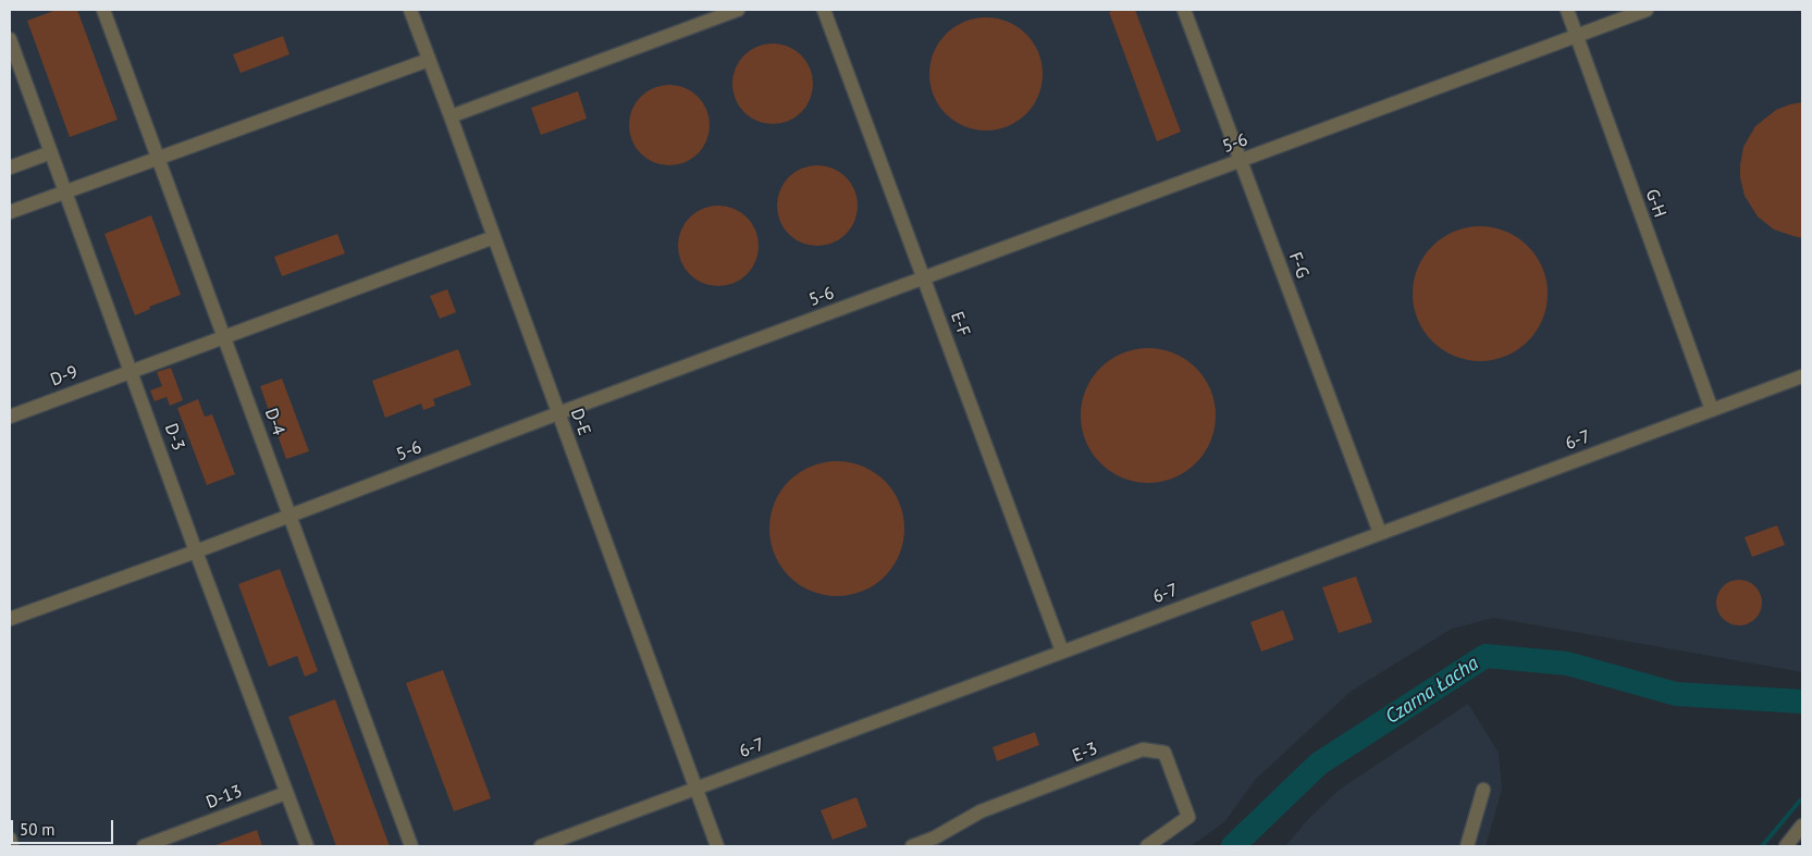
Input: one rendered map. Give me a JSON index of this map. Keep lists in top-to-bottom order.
{
  "streets": {
    "street": [
      "5-6",
      "G-H",
      "F-G",
      "E-F",
      "D-9",
      "D-4",
      "D-E",
      "D-3",
      "6-7",
      "E-3",
      "D-13"
    ]
  },
  "crossings": [
    ["5-6", "G-H"],
    ["5-6", "F-G"],
    ["5-6", "E-F"],
    ["5-6", "D-4"],
    ["5-6", "D-E"],
    ["5-6", "D-3"],
    ["G-H", "6-7"],
    ["F-G", "6-7"],
    ["E-F", "6-7"],
    ["D-9", "D-4"],
    ["D-9", "D-E"],
    ["D-9", "D-3"],
    ["D-E", "6-7"],
    ["D-3", "D-13"]
  ],
  "water": ["Czarna Łacha"],
  "scale_bar": "50 m"
}
